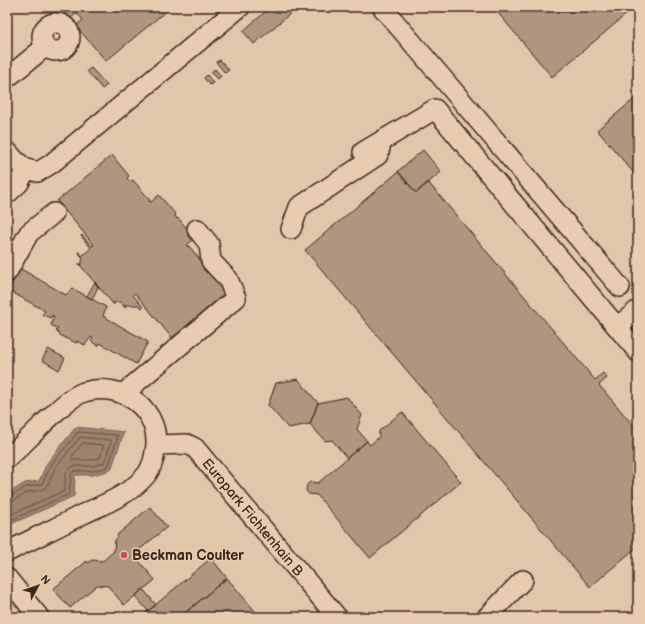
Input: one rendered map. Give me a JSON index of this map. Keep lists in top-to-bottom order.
{
  "streets": {
    "street": ["Europark Fichtenhain B"]
  },
  "places": ["Beckman Coulter"],
  "north": "top right"
}
